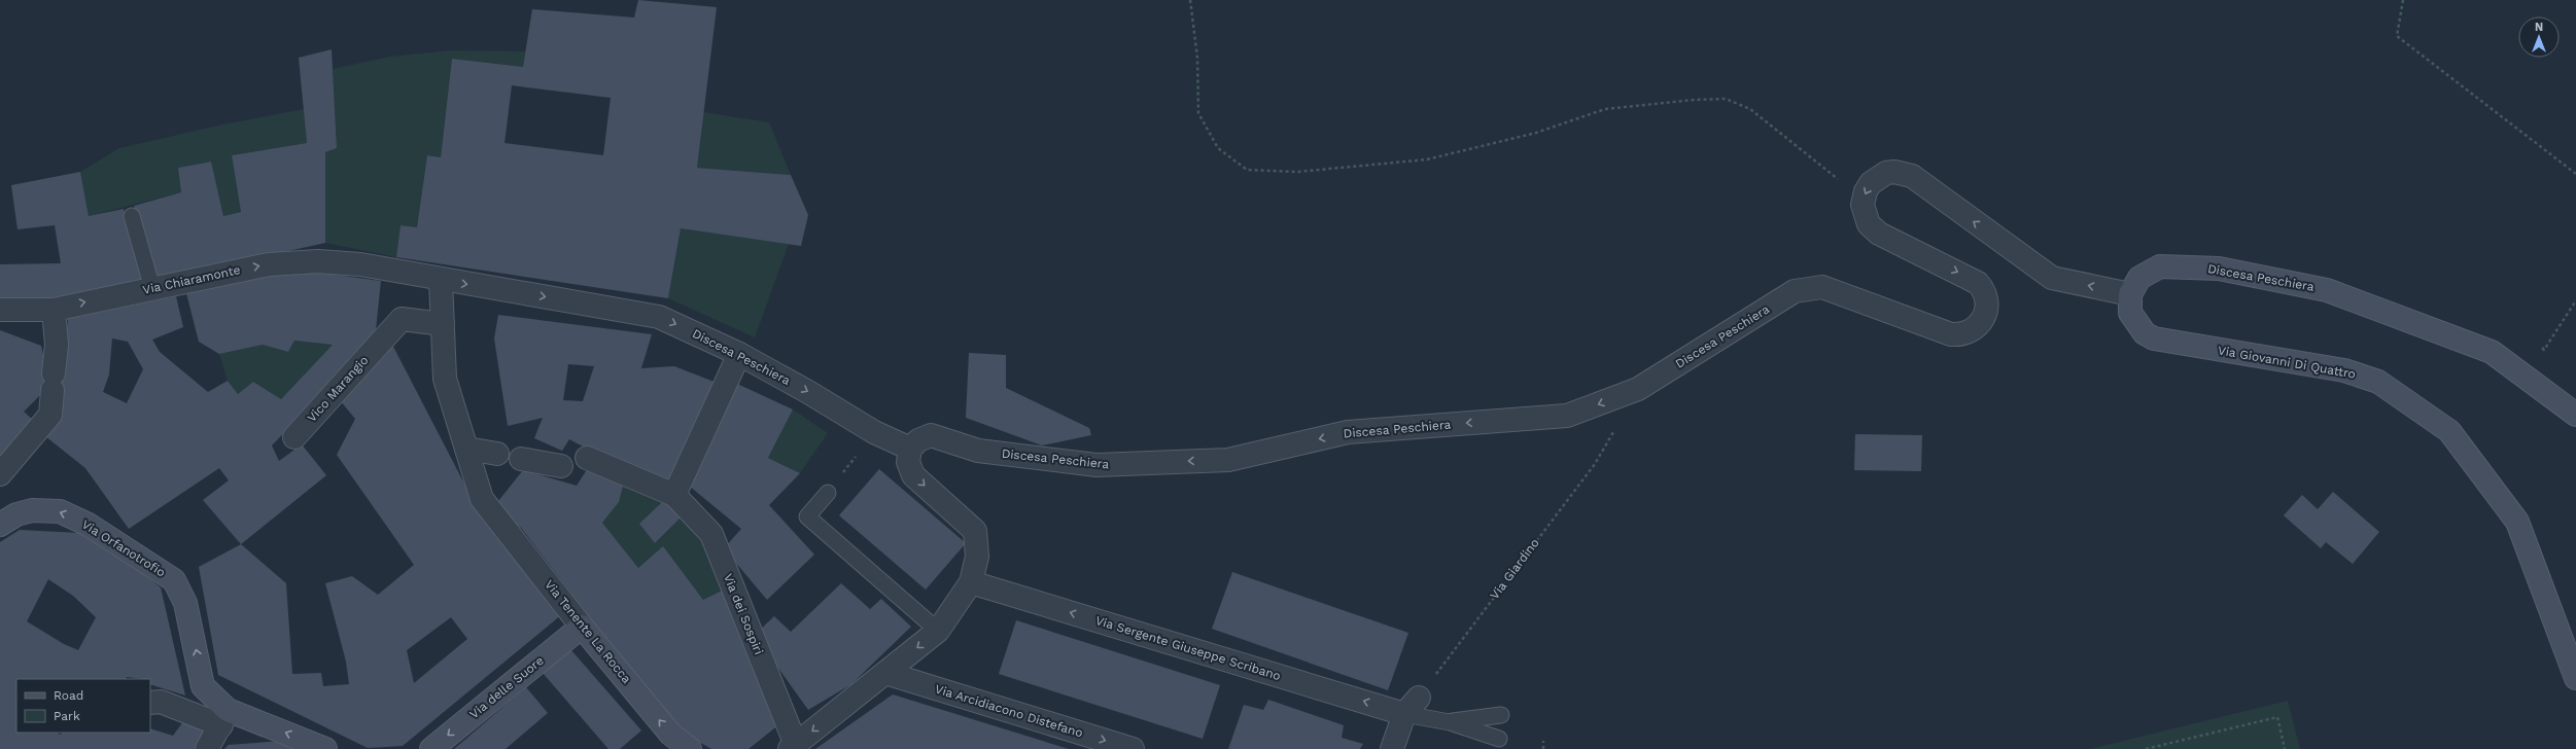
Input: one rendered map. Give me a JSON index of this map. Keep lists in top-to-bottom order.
{
  "streets": {
    "street": [
      "Discesa Peschiera",
      "Via Chiaramonte",
      "Via Giovanni Di Quattro",
      "Vico Marangio",
      "Via Orfanotrofio",
      "Via dei Sospiri",
      "Via Tenente La Rocca",
      "Via Sergente Giuseppe Scribano",
      "Via delle Suore",
      "Via Arcidiacono Distefano"
    ],
    "path": ["Via Giardino"]
  },
  "crossings": [
    ["Discesa Peschiera", "Via Chiaramonte"],
    ["Discesa Peschiera", "Via Giovanni Di Quattro"],
    ["Discesa Peschiera", "Via Tenente La Rocca"],
    ["Via Chiaramonte", "Via Tenente La Rocca"],
    ["Vico Marangio", "Via Tenente La Rocca"],
    ["Via Giardino", "Via Sergente Giuseppe Scribano"],
    ["Via Tenente La Rocca", "Via delle Suore"]
  ],
  "one_way": [
    "Via Chiaramonte",
    "Via Orfanotrofio",
    "Via Sergente Giuseppe Scribano",
    "Via delle Suore",
    "Via Arcidiacono Distefano"
  ],
  "legend": ["Road", "Park"],
  "north": "top"
}
